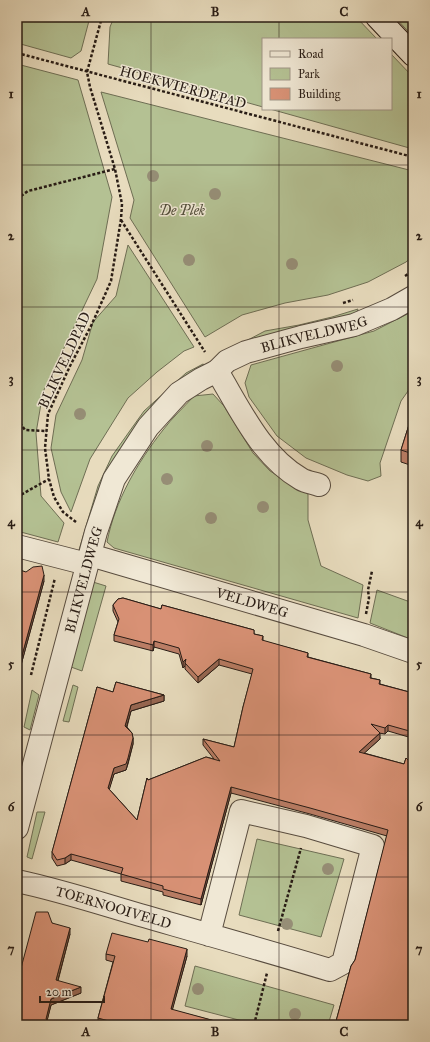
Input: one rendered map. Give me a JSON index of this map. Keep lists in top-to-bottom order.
{
  "streets": {
    "street": ["BLIKVELDWEG", "VELDWEG", "TOERNOOIVELD"],
    "path": ["HOEKWIERDEPAD", "BLIKVELDPAD"]
  },
  "crossings": [
    ["HOEKWIERDEPAD", "BLIKVELDPAD"],
    ["BLIKVELDWEG", "VELDWEG"]
  ],
  "parks": ["De Plek"],
  "legend": ["Road", "Park", "Building"],
  "scale_bar": "20 m",
  "grid": {
    "columns": ["A", "B", "C"],
    "rows": [
      "1",
      "2",
      "3",
      "4",
      "5",
      "6",
      "7"
    ]
  }
}
